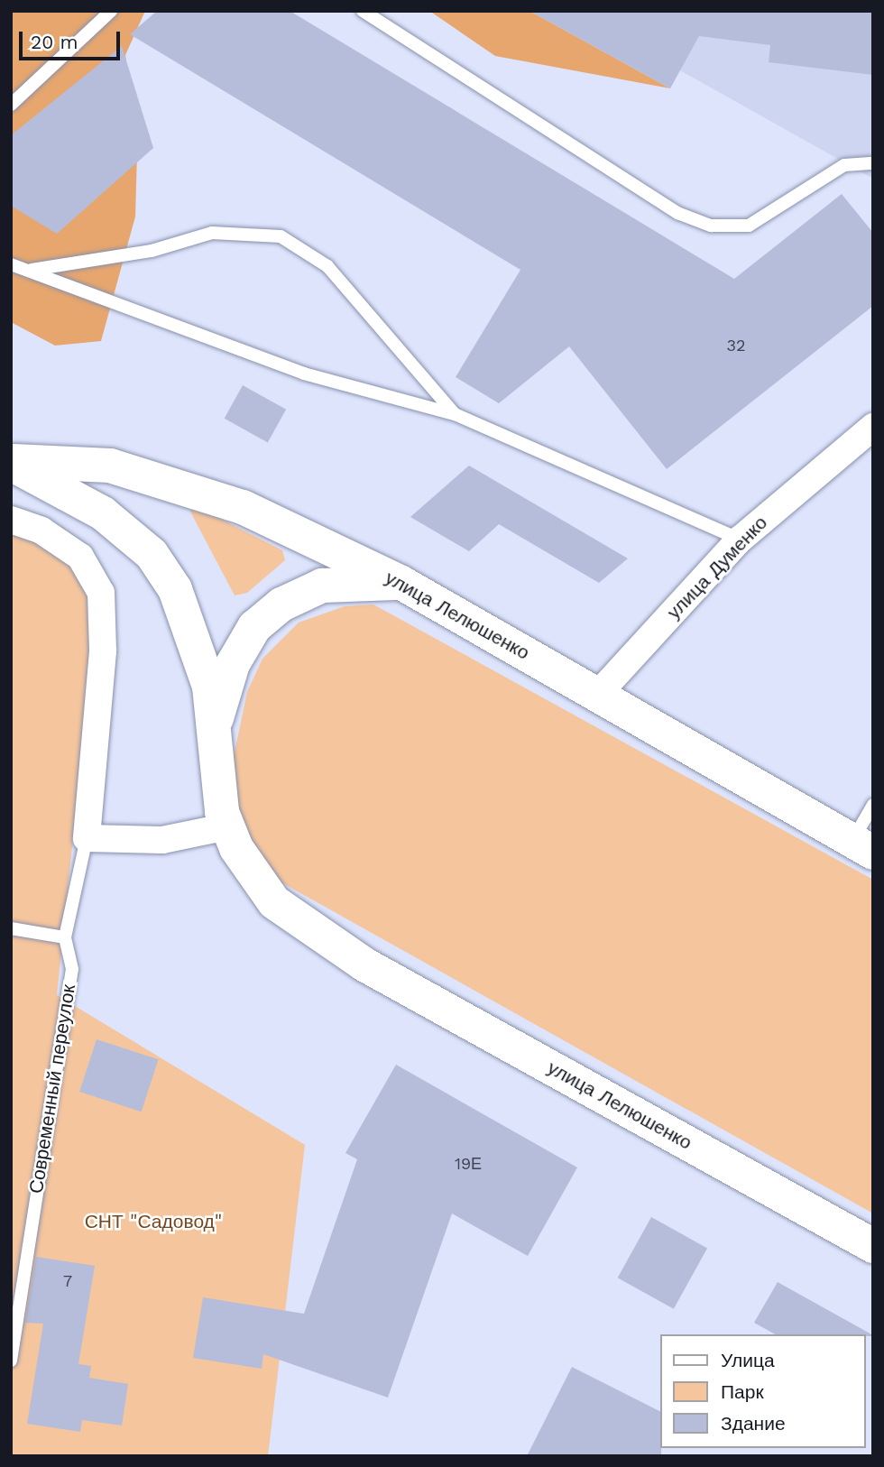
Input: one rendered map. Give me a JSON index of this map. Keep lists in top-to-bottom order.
{
  "streets": {
    "street": ["улица Думенко", "улица Лелюшенко", "Современный переулок"]
  },
  "crossings": [
    ["улица Думенко", "улица Лелюшенко"]
  ],
  "parks": ["СНТ \"Садовод\""],
  "house_numbers": ["32", "19Е", "7"],
  "legend": ["Улица", "Парк", "Здание"],
  "scale_bar": "20 m"
}
